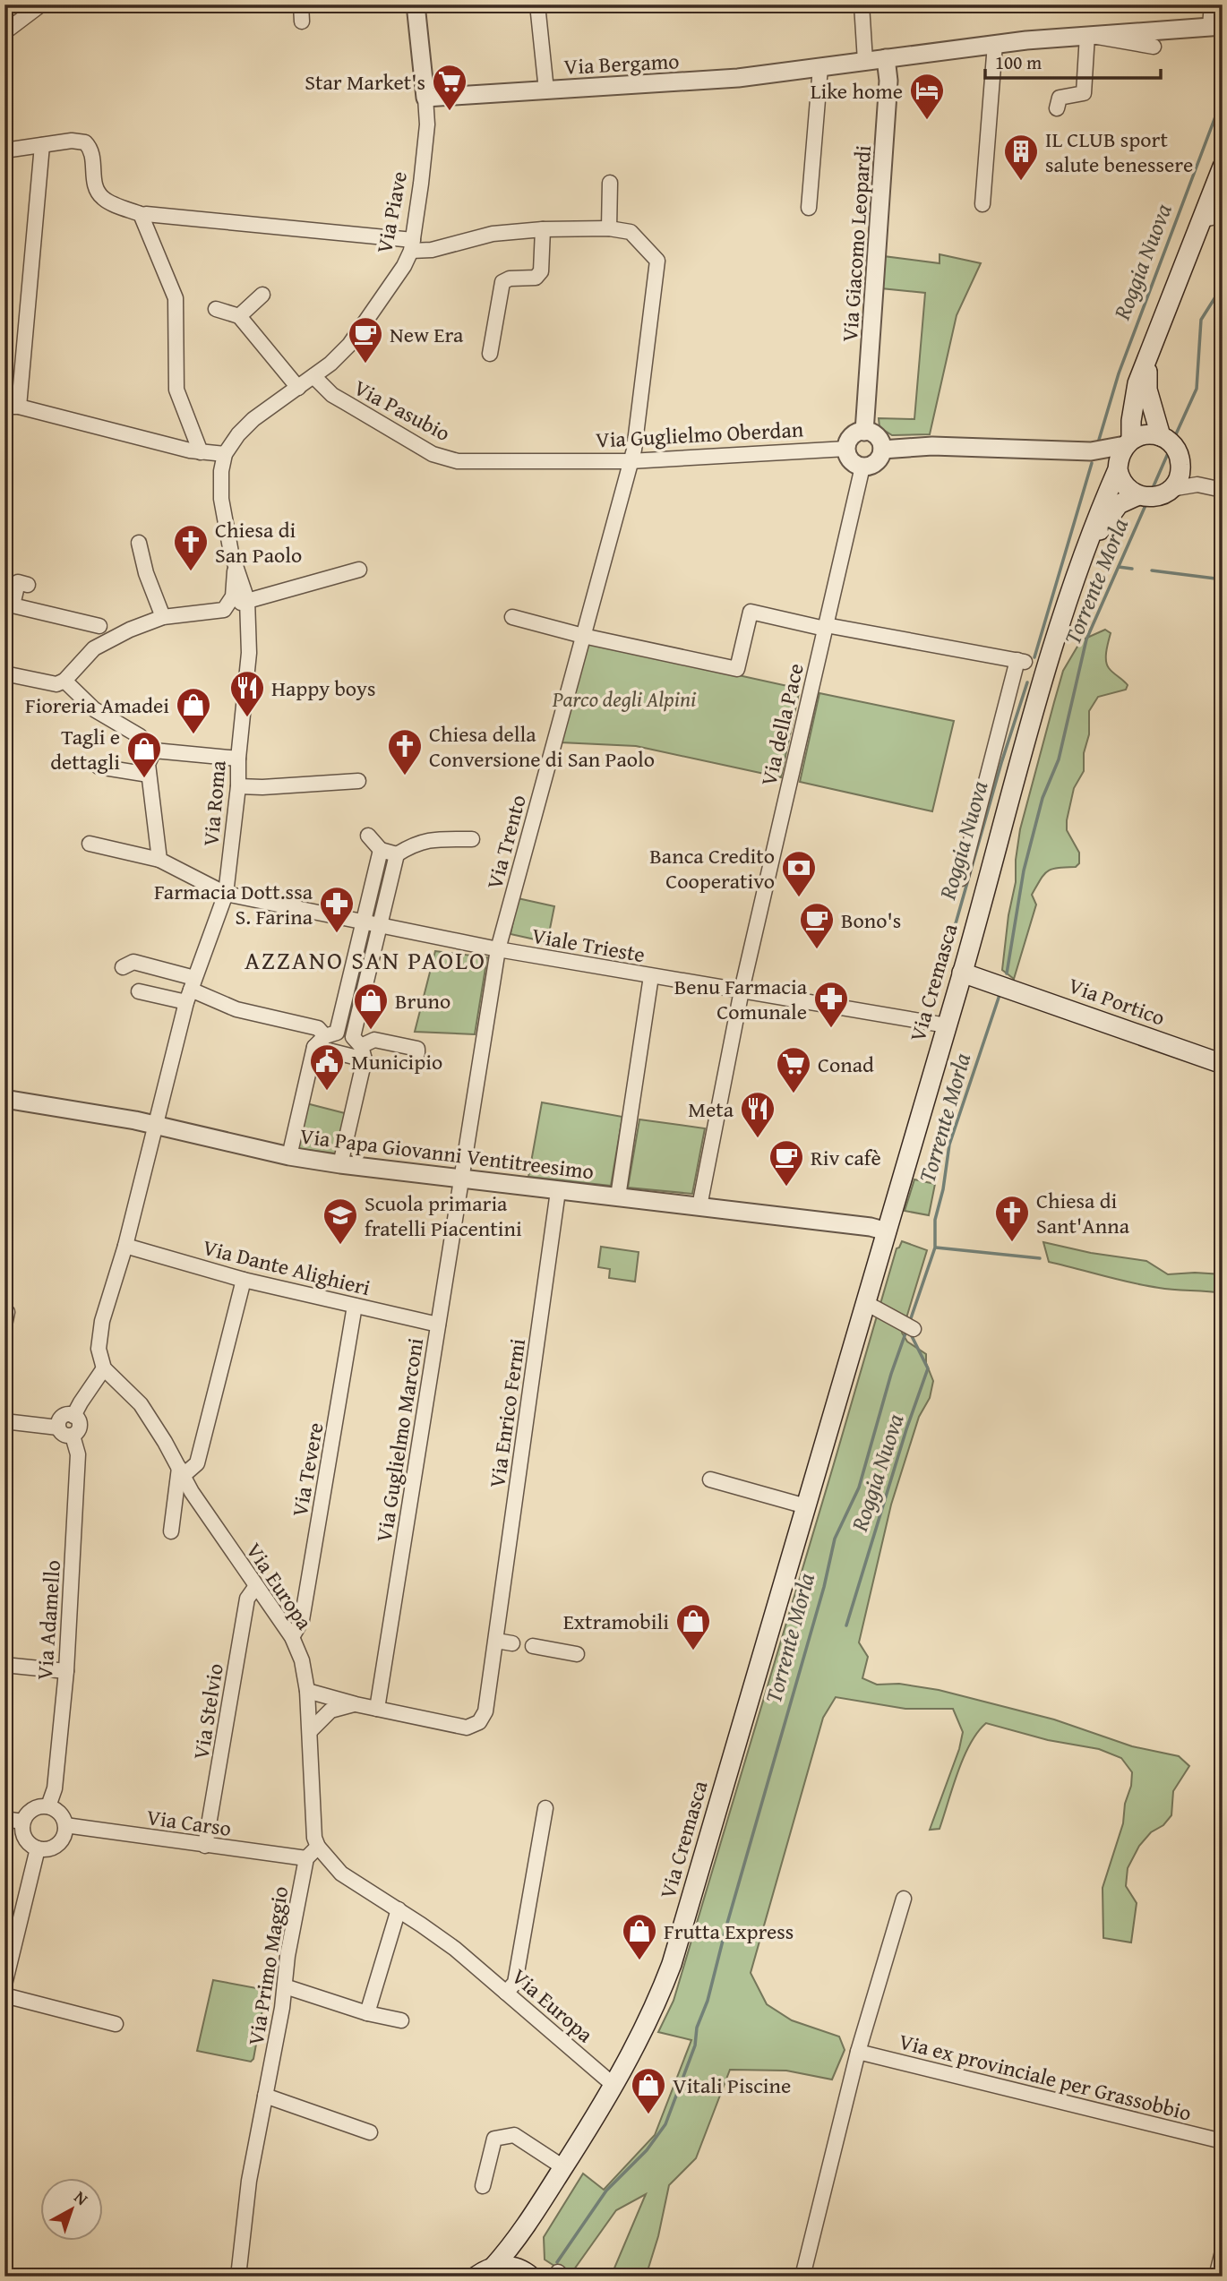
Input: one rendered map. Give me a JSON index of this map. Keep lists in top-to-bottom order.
{
  "streets": {
    "main road": ["Via Cremasca", "Via Portico"],
    "street": [
      "Via Bergamo",
      "Via Piave",
      "Via Giacomo Leopardi",
      "Via Pasubio",
      "Via Guglielmo Oberdan",
      "Via della Pace",
      "Via Roma",
      "Via Trento",
      "Viale Trieste",
      "Via Papa Giovanni Ventitreesimo",
      "Via Dante Alighieri",
      "Via Enrico Fermi",
      "Via Guglielmo Marconi",
      "Via Tevere",
      "Via Europa",
      "Via Adamello",
      "Via Stelvio",
      "Via Carso",
      "Via Primo Maggio",
      "Via ex provinciale per Grassobbio"
    ]
  },
  "crossings": [
    ["Via Bergamo", "Via Piave"],
    ["Via Bergamo", "Via Giacomo Leopardi"],
    ["Via Piave", "Via Pasubio"],
    ["Via Giacomo Leopardi", "Via Guglielmo Oberdan"],
    ["Via Giacomo Leopardi", "Via della Pace"],
    ["Via Pasubio", "Via Guglielmo Oberdan"],
    ["Via Guglielmo Oberdan", "Via della Pace"],
    ["Via Guglielmo Oberdan", "Via Trento"],
    ["Via della Pace", "Viale Trieste"],
    ["Via della Pace", "Via Papa Giovanni Ventitreesimo"],
    ["Via Roma", "Viale Trieste"],
    ["Via Roma", "Via Papa Giovanni Ventitreesimo"],
    ["Via Trento", "Viale Trieste"],
    ["Via Trento", "Via Papa Giovanni Ventitreesimo"],
    ["Via Trento", "Via Guglielmo Marconi"],
    ["Viale Trieste", "Via Cremasca"],
    ["Via Cremasca", "Via Portico"],
    ["Via Cremasca", "Via Papa Giovanni Ventitreesimo"],
    ["Via Cremasca", "Via Europa"],
    ["Via Papa Giovanni Ventitreesimo", "Via Enrico Fermi"],
    ["Via Papa Giovanni Ventitreesimo", "Via Guglielmo Marconi"],
    ["Via Dante Alighieri", "Via Guglielmo Marconi"],
    ["Via Dante Alighieri", "Via Tevere"],
    ["Via Enrico Fermi", "Via Guglielmo Marconi"],
    ["Via Enrico Fermi", "Via Europa"],
    ["Via Tevere", "Via Europa"],
    ["Via Europa", "Via Stelvio"],
    ["Via Europa", "Via Primo Maggio"],
    ["Via Adamello", "Via Carso"],
    ["Via Stelvio", "Via Carso"],
    ["Via Carso", "Via Primo Maggio"]
  ],
  "districts": ["AZZANO SAN PAOLO"],
  "water": ["Roggia Nuova", "Torrente Morla"],
  "parks": ["Parco degli Alpini"],
  "places": {
    "supermarket": ["Star Market's", "Conad"],
    "hotel": ["Like home"],
    "building": ["IL CLUB sport salute benessere"],
    "cafe": ["New Era", "Bono's", "Riv cafè"],
    "church": ["Chiesa di San Paolo", "Chiesa della Conversione di San Paolo", "Chiesa di Sant'Anna"],
    "restaurant": ["Happy boys", "Meta"],
    "shop": [
      "Fioreria Amadei",
      "Tagli e dettagli",
      "Bruno",
      "Extramobili",
      "Frutta Express",
      "Vitali Piscine"
    ],
    "bank": ["Banca Credito Cooperativo"],
    "pharmacy": ["Farmacia Dott.ssa S. Farina", "Benu Farmacia Comunale"],
    "public building": ["Municipio"],
    "school or university": ["Scuola primaria fratelli Piacentini"]
  },
  "scale_bar": "100 m",
  "north": "top right"
}
